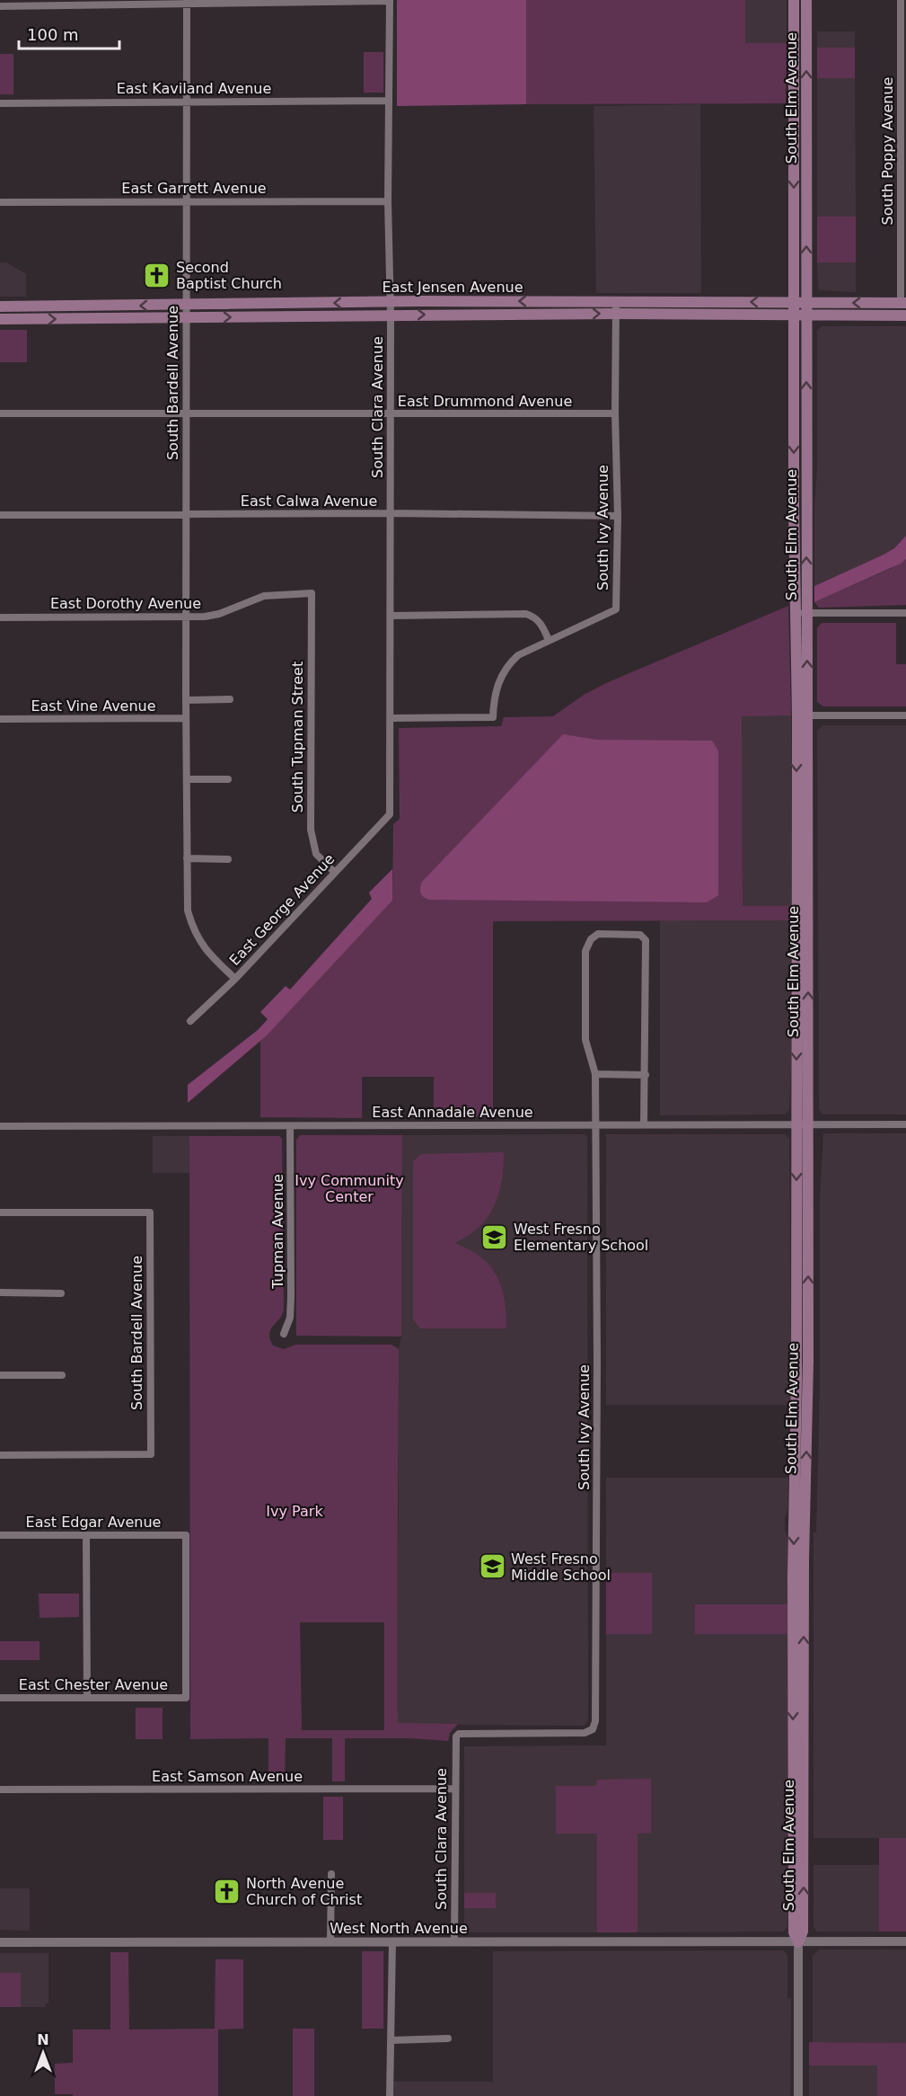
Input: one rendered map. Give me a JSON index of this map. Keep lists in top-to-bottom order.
{
  "streets": {
    "main road": ["South Elm Avenue", "East Jensen Avenue"],
    "street": [
      "East Kaviland Avenue",
      "South Poppy Avenue",
      "East Garrett Avenue",
      "South Bardell Avenue",
      "East Drummond Avenue",
      "South Clara Avenue",
      "East Calwa Avenue",
      "South Ivy Avenue",
      "East Dorothy Avenue",
      "East Vine Avenue",
      "South Tupman Street",
      "East George Avenue",
      "East Annadale Avenue",
      "Tupman Avenue",
      "East Edgar Avenue",
      "East Chester Avenue",
      "East Samson Avenue",
      "West North Avenue"
    ]
  },
  "crossings": [
    ["East Kaviland Avenue", "South Bardell Avenue"],
    ["East Kaviland Avenue", "South Clara Avenue"],
    ["South Elm Avenue", "East Jensen Avenue"],
    ["South Elm Avenue", "East Annadale Avenue"],
    ["South Elm Avenue", "West North Avenue"],
    ["South Poppy Avenue", "East Jensen Avenue"],
    ["East Garrett Avenue", "South Bardell Avenue"],
    ["East Garrett Avenue", "South Clara Avenue"],
    ["East Jensen Avenue", "South Bardell Avenue"],
    ["East Jensen Avenue", "South Clara Avenue"],
    ["East Jensen Avenue", "South Ivy Avenue"],
    ["South Bardell Avenue", "East Drummond Avenue"],
    ["South Bardell Avenue", "East Calwa Avenue"],
    ["South Bardell Avenue", "East Dorothy Avenue"],
    ["South Bardell Avenue", "East Vine Avenue"],
    ["South Bardell Avenue", "East George Avenue"],
    ["East Drummond Avenue", "South Clara Avenue"],
    ["East Drummond Avenue", "South Ivy Avenue"],
    ["South Clara Avenue", "East Calwa Avenue"],
    ["South Clara Avenue", "South Ivy Avenue"],
    ["South Clara Avenue", "East George Avenue"],
    ["South Clara Avenue", "East Samson Avenue"],
    ["South Clara Avenue", "West North Avenue"],
    ["East Calwa Avenue", "South Ivy Avenue"],
    ["South Ivy Avenue", "East Annadale Avenue"],
    ["East Dorothy Avenue", "South Tupman Street"],
    ["South Tupman Street", "East George Avenue"],
    ["East Annadale Avenue", "Tupman Avenue"],
    ["East Edgar Avenue", "East Chester Avenue"]
  ],
  "parks": ["Ivy Community Center", "Ivy Park"],
  "places": {
    "church": ["Second Baptist Church", "North Avenue Church of Christ"],
    "school or university": ["West Fresno Elementary School", "West Fresno Middle School"]
  },
  "scale_bar": "100 m",
  "north": "top"
}
